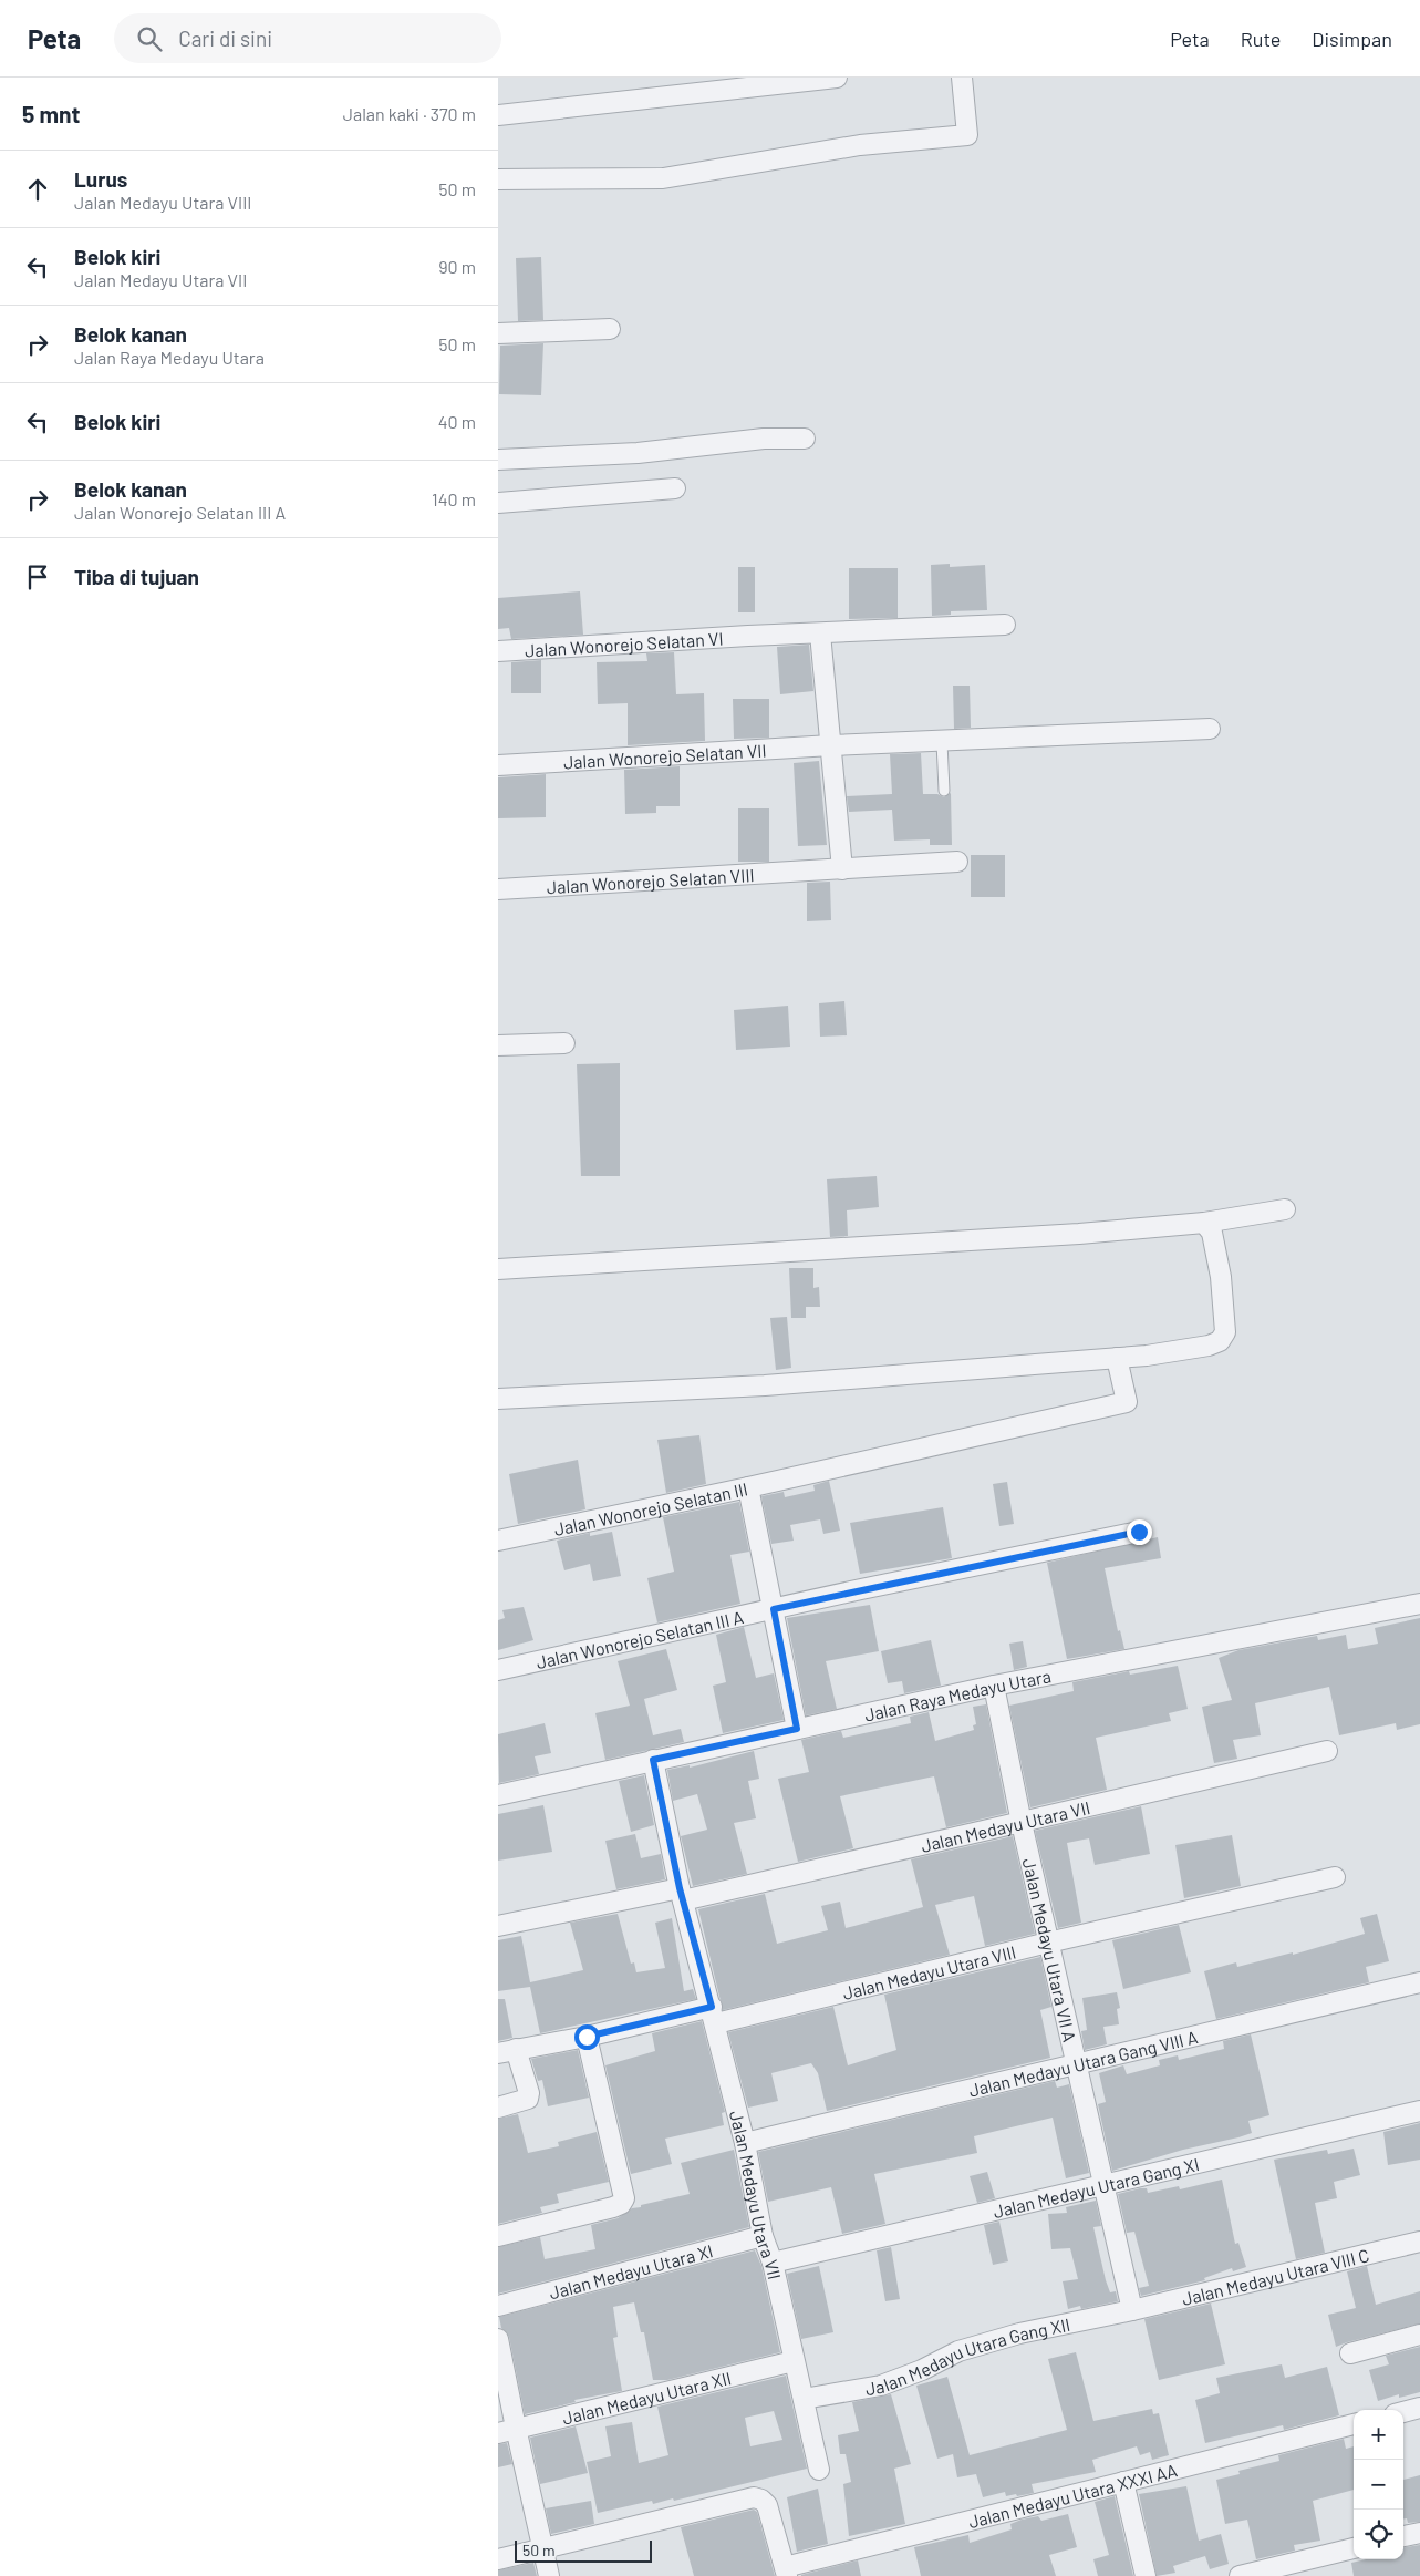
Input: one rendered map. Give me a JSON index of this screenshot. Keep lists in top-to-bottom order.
{
  "streets": {
    "street": [
      "Jalan Wonorejo Selatan VI",
      "Jalan Wonorejo Selatan VII",
      "Jalan Wonorejo Selatan VIII",
      "Jalan Wonorejo Selatan III",
      "Jalan Wonorejo Selatan III A",
      "Jalan Raya Medayu Utara",
      "Jalan Medayu Utara VII",
      "Jalan Medayu Utara VII A",
      "Jalan Medayu Utara VIII",
      "Jalan Medayu Utara Gang VIII A",
      "Jalan Medayu Utara Gang XI",
      "Jalan Medayu Utara XI",
      "Jalan Medayu Utara VIII C",
      "Jalan Medayu Utara Gang XII",
      "Jalan Medayu Utara XII",
      "Jalan Medayu Utara XXXI AA"
    ]
  },
  "crossings": [
    ["Jalan Wonorejo Selatan III", "Jalan Wonorejo Selatan III A"],
    ["Jalan Wonorejo Selatan III", "Jalan Raya Medayu Utara"],
    ["Jalan Raya Medayu Utara", "Jalan Medayu Utara VII"],
    ["Jalan Raya Medayu Utara", "Jalan Medayu Utara VII A"],
    ["Jalan Medayu Utara VII", "Jalan Medayu Utara VII A"],
    ["Jalan Medayu Utara VII", "Jalan Medayu Utara VIII"],
    ["Jalan Medayu Utara VII", "Jalan Medayu Utara Gang VIII A"],
    ["Jalan Medayu Utara VII", "Jalan Medayu Utara Gang XI"],
    ["Jalan Medayu Utara VII", "Jalan Medayu Utara XI"],
    ["Jalan Medayu Utara VII", "Jalan Medayu Utara Gang XII"],
    ["Jalan Medayu Utara VII", "Jalan Medayu Utara XII"],
    ["Jalan Medayu Utara VII A", "Jalan Medayu Utara VIII"],
    ["Jalan Medayu Utara VII A", "Jalan Medayu Utara Gang VIII A"],
    ["Jalan Medayu Utara VII A", "Jalan Medayu Utara Gang XI"],
    ["Jalan Medayu Utara VII A", "Jalan Medayu Utara VIII C"],
    ["Jalan Medayu Utara VII A", "Jalan Medayu Utara Gang XII"],
    ["Jalan Medayu Utara VIII C", "Jalan Medayu Utara Gang XII"]
  ],
  "scale_bar": "50 m",
  "page": {
    "header": "Peta",
    "search": "Cari di sini",
    "nav": ["Peta", "Rute", "Disimpan"],
    "heading": ["5 mnt", "Jalan kaki · 370 m"],
    "list": [
      ["Lurus", "Jalan Medayu Utara VIII", "50 m"],
      ["Belok kiri", "Jalan Medayu Utara VII", "90 m"],
      ["Belok kanan", "Jalan Raya Medayu Utara", "50 m"],
      ["Belok kiri", "40 m"],
      ["Belok kanan", "Jalan Wonorejo Selatan III A", "140 m"],
      "Tiba di tujuan"
    ],
    "map_buttons": ["+", "−"],
    "scale": "50 m"
  }
}
